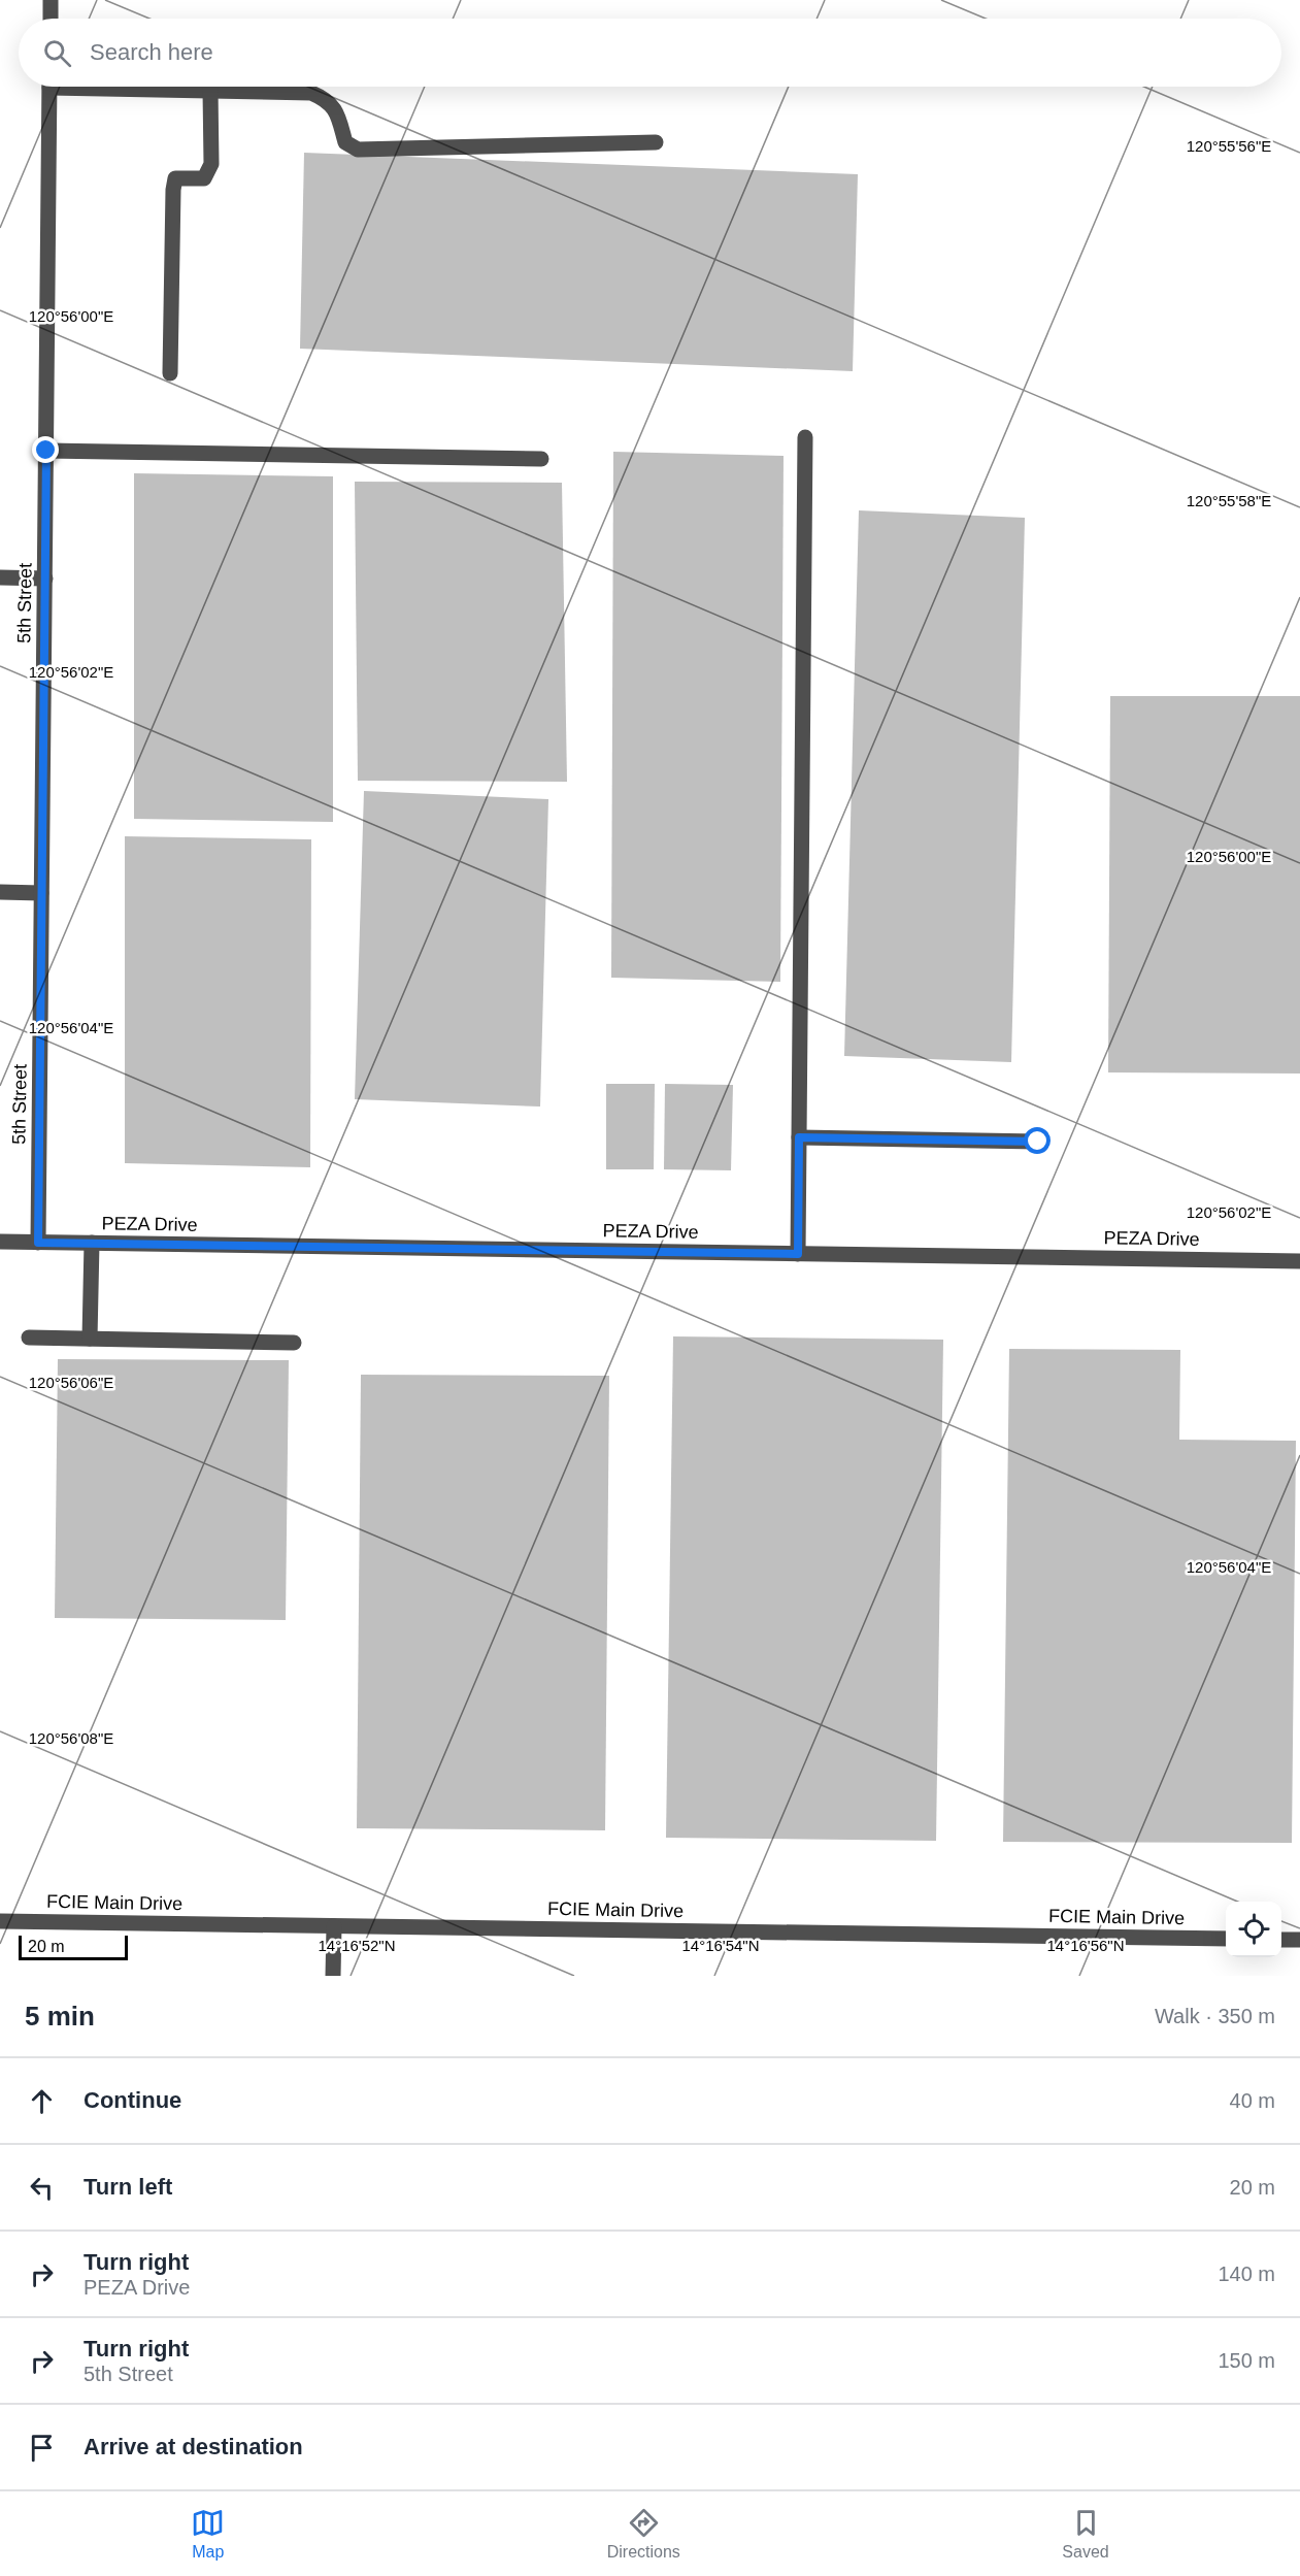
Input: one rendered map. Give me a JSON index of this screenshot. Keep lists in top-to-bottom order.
{
  "streets": {
    "street": ["5th Street", "PEZA Drive", "FCIE Main Drive"]
  },
  "crossings": [
    ["5th Street", "PEZA Drive"]
  ],
  "scale_bar": "20 m",
  "page": {
    "search": "Search here",
    "scale": "20 m",
    "heading": ["5 min", "Walk · 350 m"],
    "list": [
      ["Continue", "40 m"],
      ["Turn left", "20 m"],
      ["Turn right", "PEZA Drive", "140 m"],
      ["Turn right", "5th Street", "150 m"],
      "Arrive at destination"
    ],
    "nav": ["Map", "Directions", "Saved"]
  },
  "coordinates": [
    "120°55'56\"E",
    "120°56'00\"E",
    "120°55'58\"E",
    "120°56'02\"E",
    "120°56'04\"E",
    "120°56'06\"E",
    "120°56'08\"E",
    "14°16'52\"N",
    "14°16'54\"N",
    "14°16'56\"N"
  ]
}
